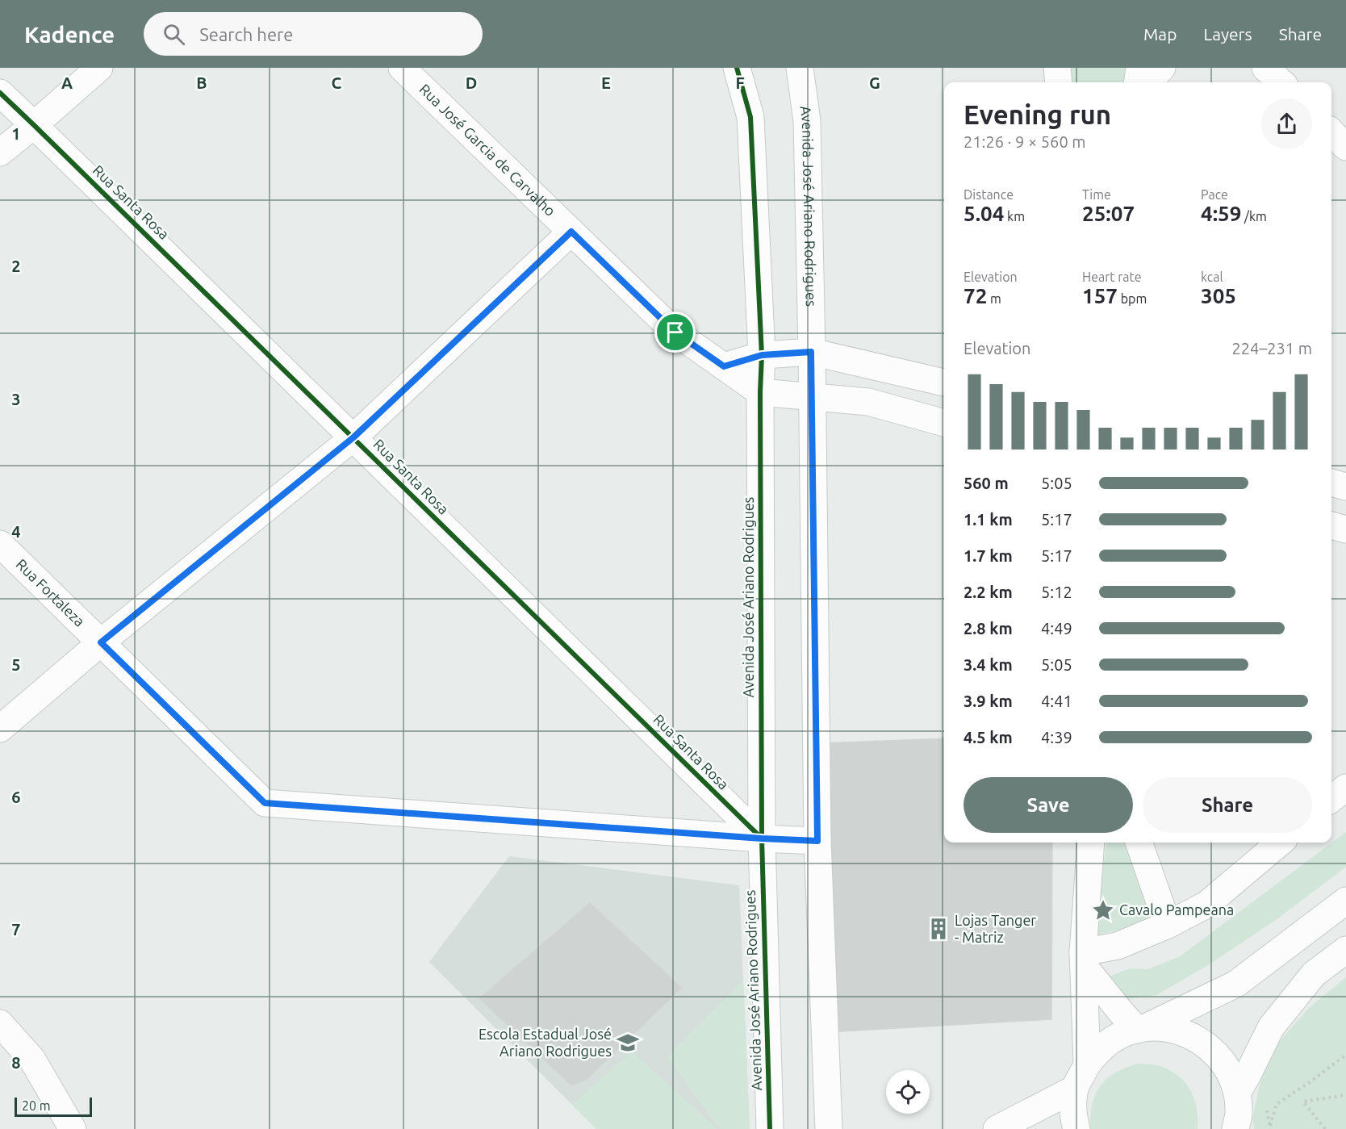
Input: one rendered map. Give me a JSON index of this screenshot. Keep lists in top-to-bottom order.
{
  "streets": {
    "street": [
      "Rua José Garcia de Carvalho",
      "Rua Santa Rosa",
      "Avenida José Ariano Rodrigues",
      "Rua Fortaleza"
    ]
  },
  "crossings": [
    ["Rua José Garcia de Carvalho", "Avenida José Ariano Rodrigues"],
    ["Rua Santa Rosa", "Avenida José Ariano Rodrigues"],
    ["Rua Santa Rosa", "Rua Fortaleza"],
    ["Avenida José Ariano Rodrigues", "Rua Fortaleza"]
  ],
  "places": {
    "place": ["Cavalo Pampeana"],
    "building": ["Lojas Tanger - Matriz"],
    "school or university": ["Escola Estadual José Ariano Rodrigues"]
  },
  "scale_bar": "20 m",
  "page": {
    "header": "Kadence",
    "search": "Search here",
    "nav": ["Map", "Layers", "Share"],
    "heading": ["Evening run", "21:26 · 9 × 560 m"],
    "stats": [
      ["Distance", "5.04 km"],
      ["Time", "25:07"],
      ["Pace", "4:59 /km"],
      ["Elevation", "72 m"],
      ["Heart rate", "157 bpm"],
      ["kcal", "305"]
    ],
    "chart": ["Elevation", "224–231 m"],
    "list": [
      {
        "name": "560 m",
        "note": "5:05"
      },
      {
        "name": "1.1 km",
        "note": "5:17"
      },
      {
        "name": "1.7 km",
        "note": "5:17"
      },
      {
        "name": "2.2 km",
        "note": "5:12"
      },
      {
        "name": "2.8 km",
        "note": "4:49"
      },
      {
        "name": "3.4 km",
        "note": "5:05"
      },
      {
        "name": "3.9 km",
        "note": "4:41"
      },
      {
        "name": "4.5 km",
        "note": "4:39"
      }
    ],
    "buttons": ["Save", "Share"],
    "scale": "20 m"
  },
  "grid": {
    "columns": [
      "A",
      "B",
      "C",
      "D",
      "E",
      "F",
      "G"
    ],
    "rows": [
      "1",
      "2",
      "3",
      "4",
      "5",
      "6",
      "7",
      "8"
    ]
  }
}
